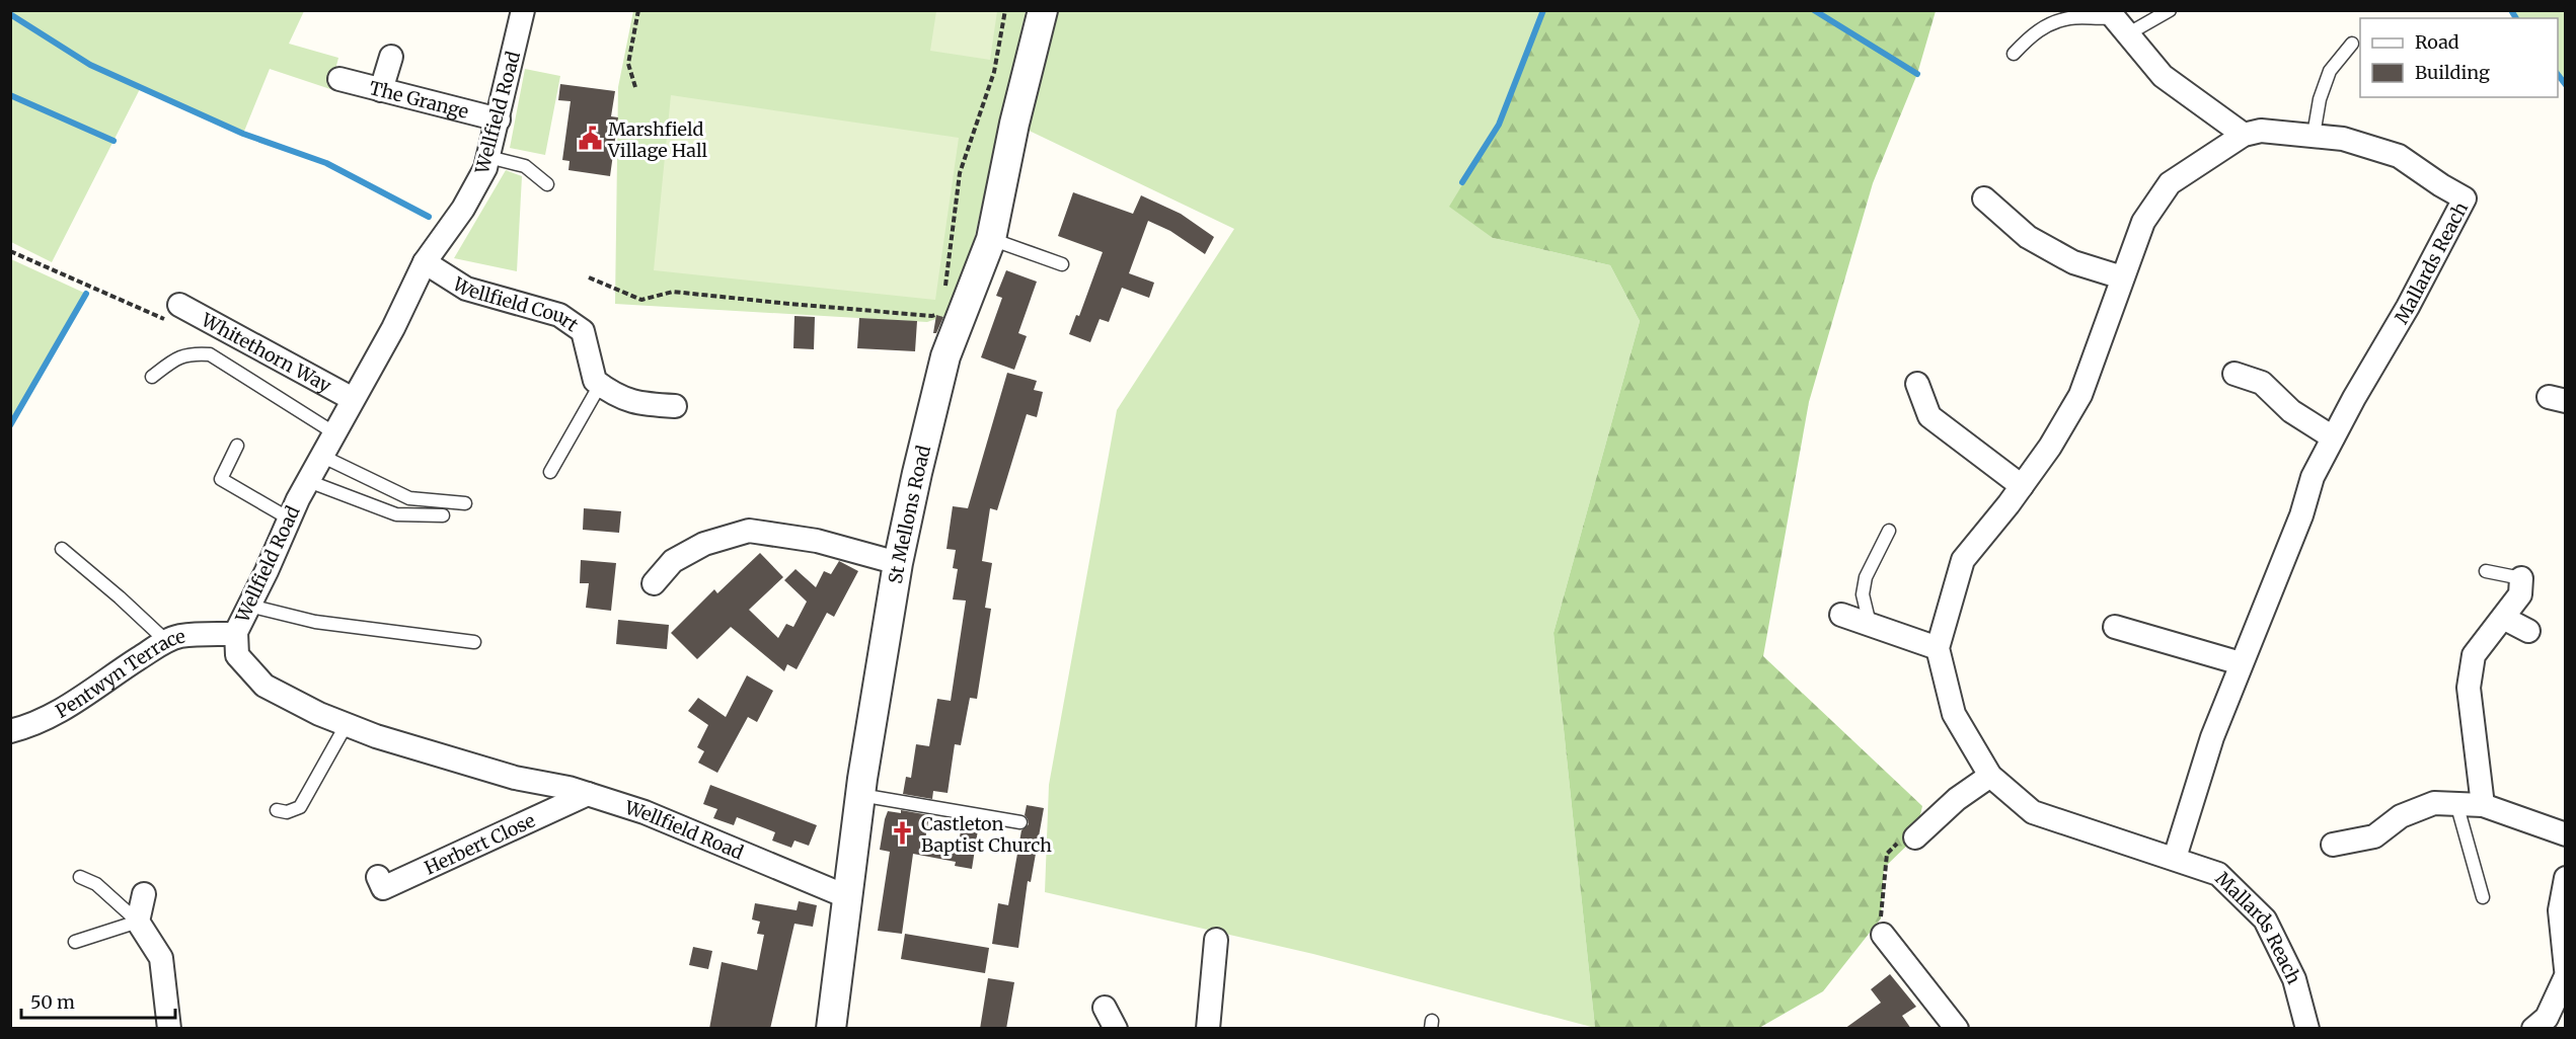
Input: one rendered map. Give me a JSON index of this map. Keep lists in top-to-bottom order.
{
  "streets": {
    "street": [
      "The Grange",
      "Wellfield Road",
      "Mallards Reach",
      "Wellfield Court",
      "Whitethorn Way",
      "St Mellons Road",
      "Pentwyn Terrace",
      "Herbert Close"
    ]
  },
  "crossings": [
    ["The Grange", "Wellfield Road"],
    ["Wellfield Road", "Wellfield Court"],
    ["Wellfield Road", "Whitethorn Way"],
    ["Wellfield Road", "St Mellons Road"],
    ["Wellfield Road", "Pentwyn Terrace"],
    ["Wellfield Road", "Herbert Close"]
  ],
  "places": {
    "public building": ["Marshfield Village Hall"],
    "church": ["Castleton Baptist Church"]
  },
  "legend": ["Road", "Building"],
  "scale_bar": "50 m"
}
